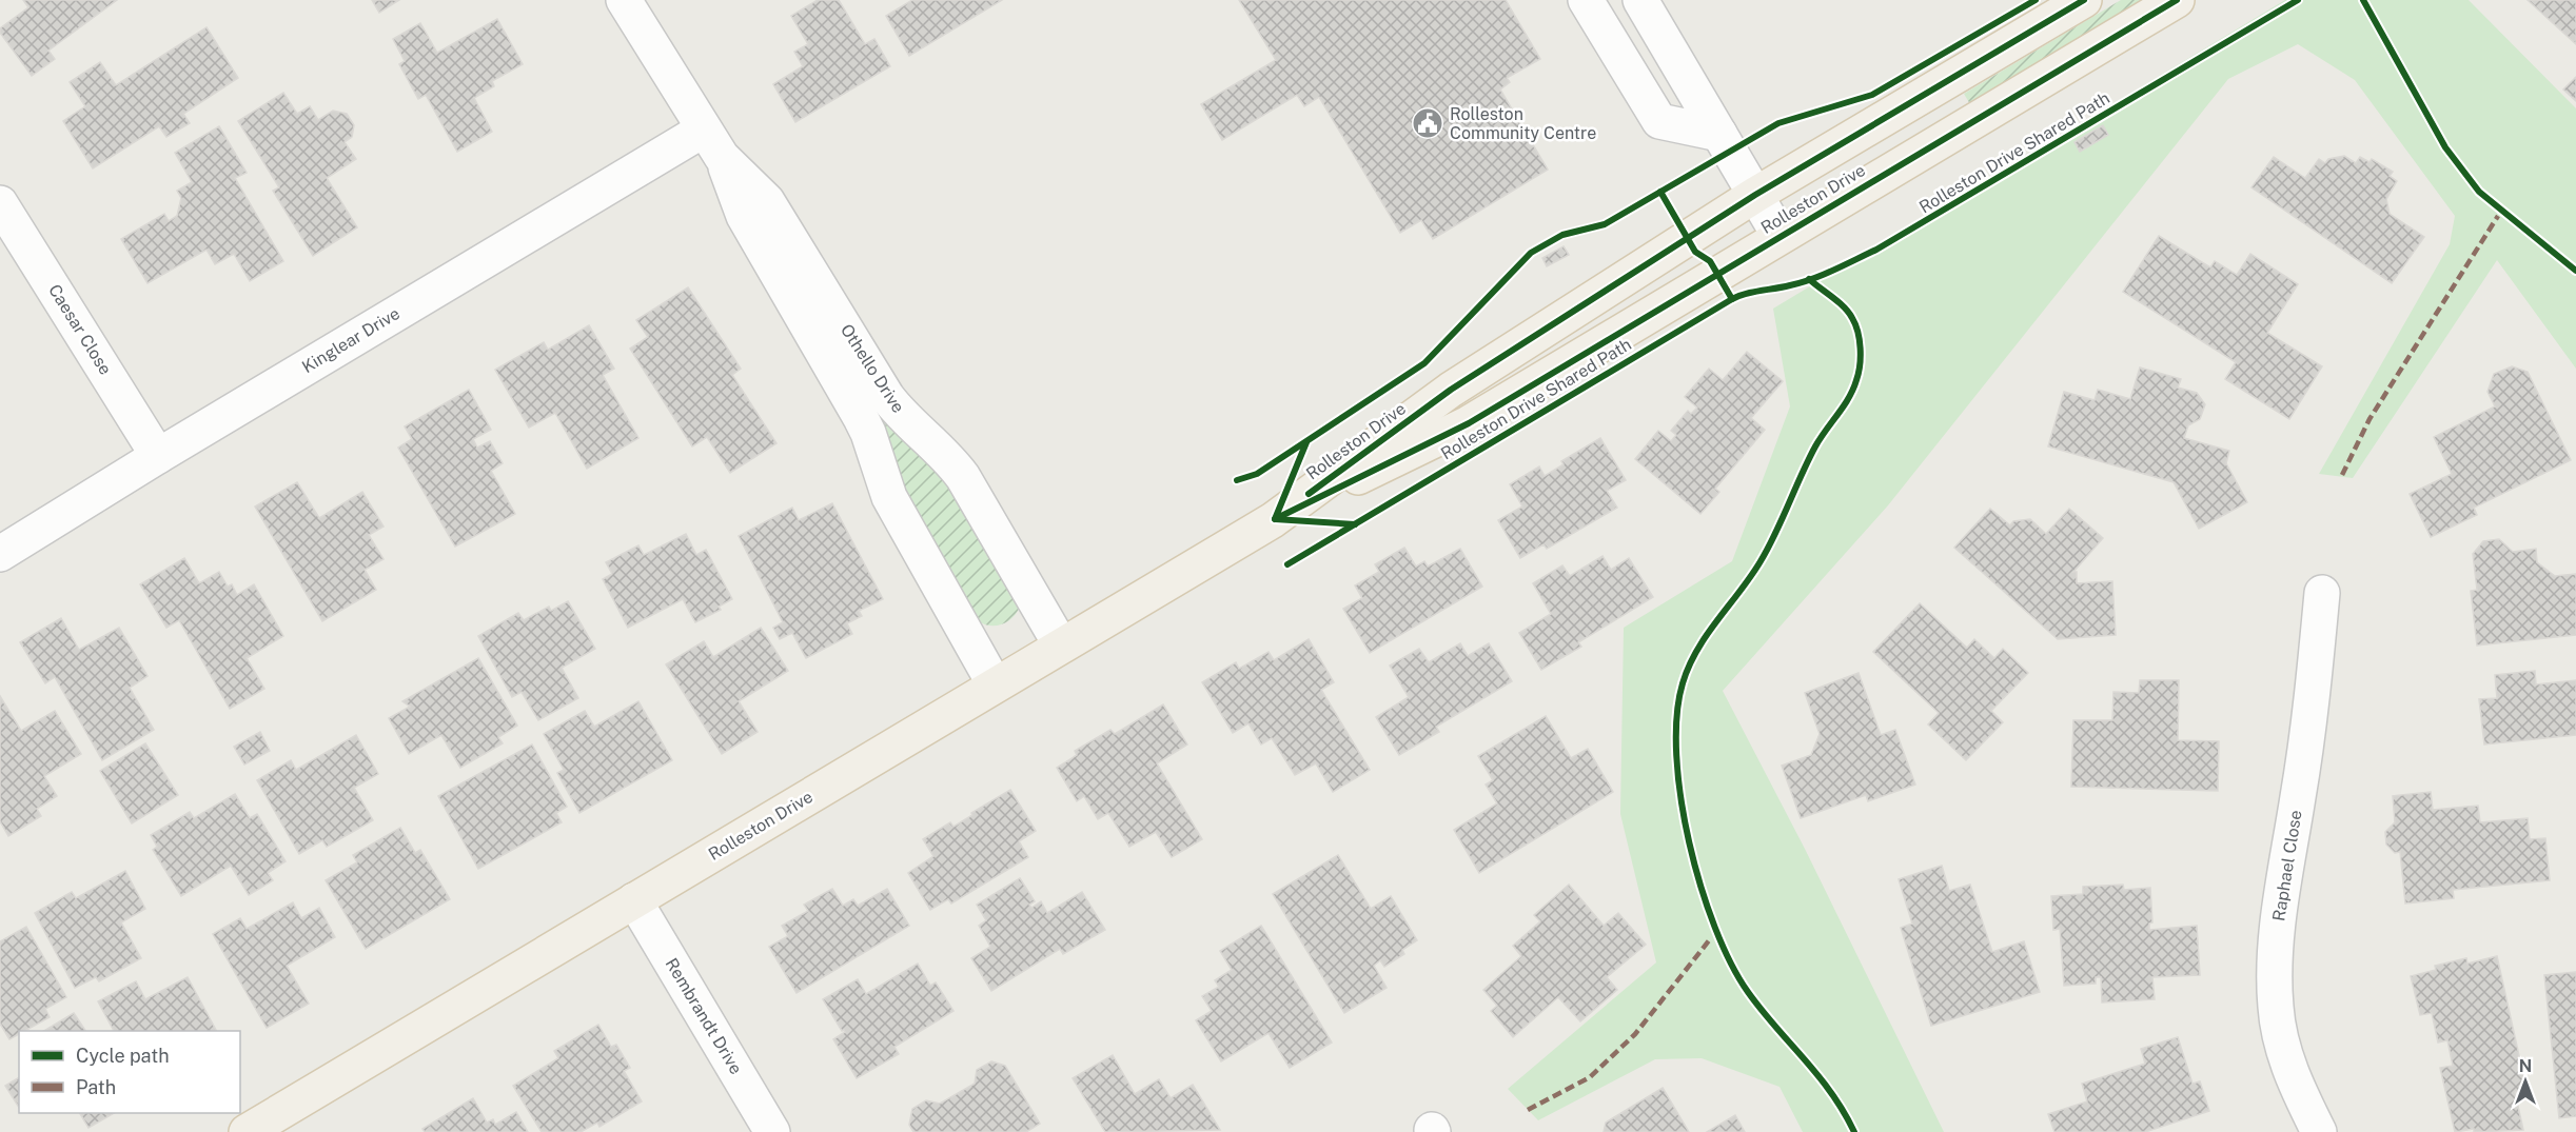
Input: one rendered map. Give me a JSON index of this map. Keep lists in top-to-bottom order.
{
  "streets": {
    "main road": ["Rolleston Drive"],
    "street": [
      "Caesar Close",
      "Kinglear Drive",
      "Othello Drive",
      "Raphael Close",
      "Rembrandt Drive"
    ],
    "cycle path": ["Rolleston Drive Shared Path"]
  },
  "crossings": [
    ["Rolleston Drive", "Othello Drive"],
    ["Rolleston Drive", "Rembrandt Drive"],
    ["Caesar Close", "Kinglear Drive"],
    ["Kinglear Drive", "Othello Drive"]
  ],
  "places": {
    "public building": ["Rolleston Community Centre"]
  },
  "legend": ["Cycle path", "Path"],
  "north": "top"
}
